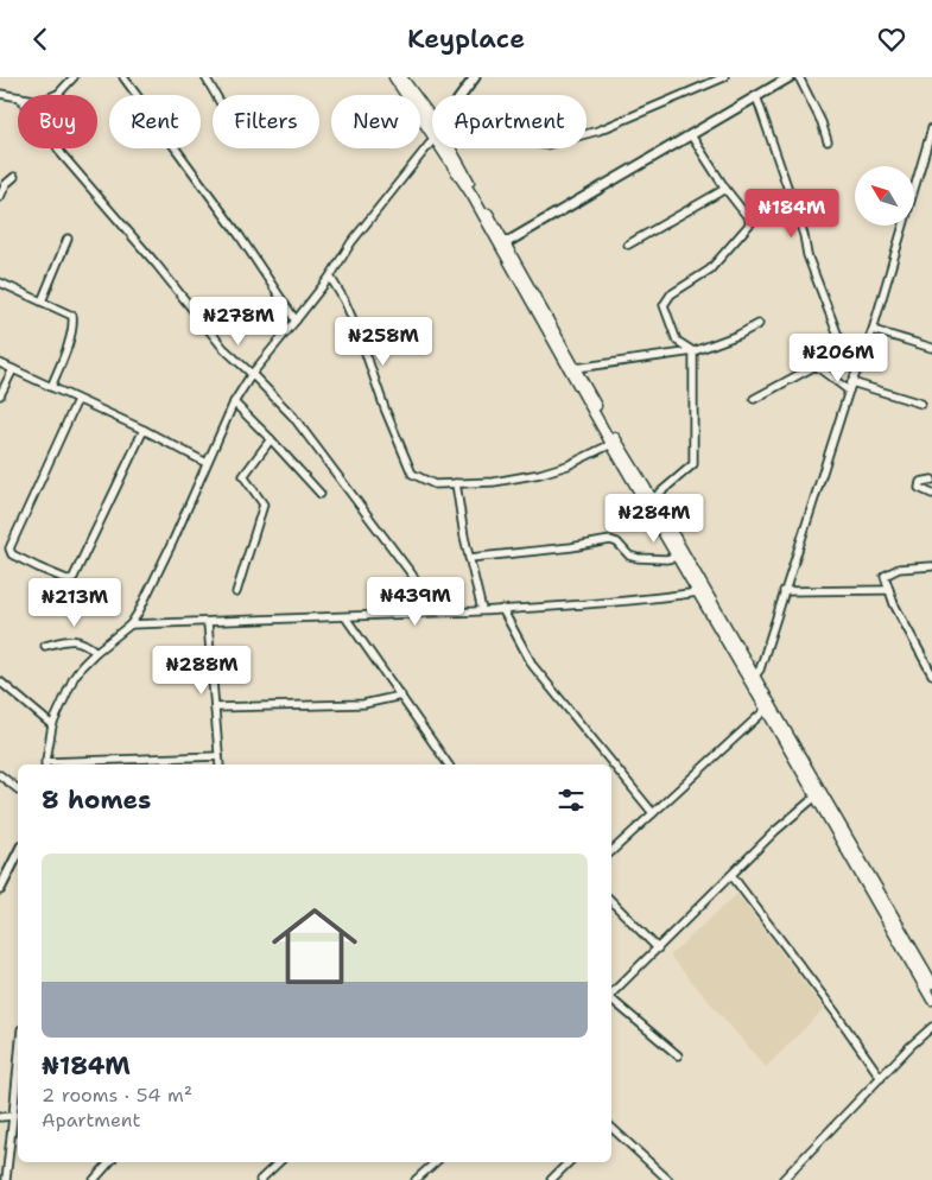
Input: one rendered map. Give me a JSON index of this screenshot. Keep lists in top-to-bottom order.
{
  "north": "top left",
  "page": {
    "header": "Keyplace",
    "chip": [
      "Buy",
      "Rent",
      "Filters",
      "New",
      "Apartment"
    ],
    "price": [
      "₦184M",
      "₦278M",
      "₦258M",
      "₦206M",
      "₦284M",
      "₦439M",
      "₦213M",
      "₦288M"
    ],
    "heading": "8 homes",
    "list": [
      {
        "name": "₦184M",
        "note": "2 rooms · 54 m² · Apartment"
      }
    ]
  }
}
